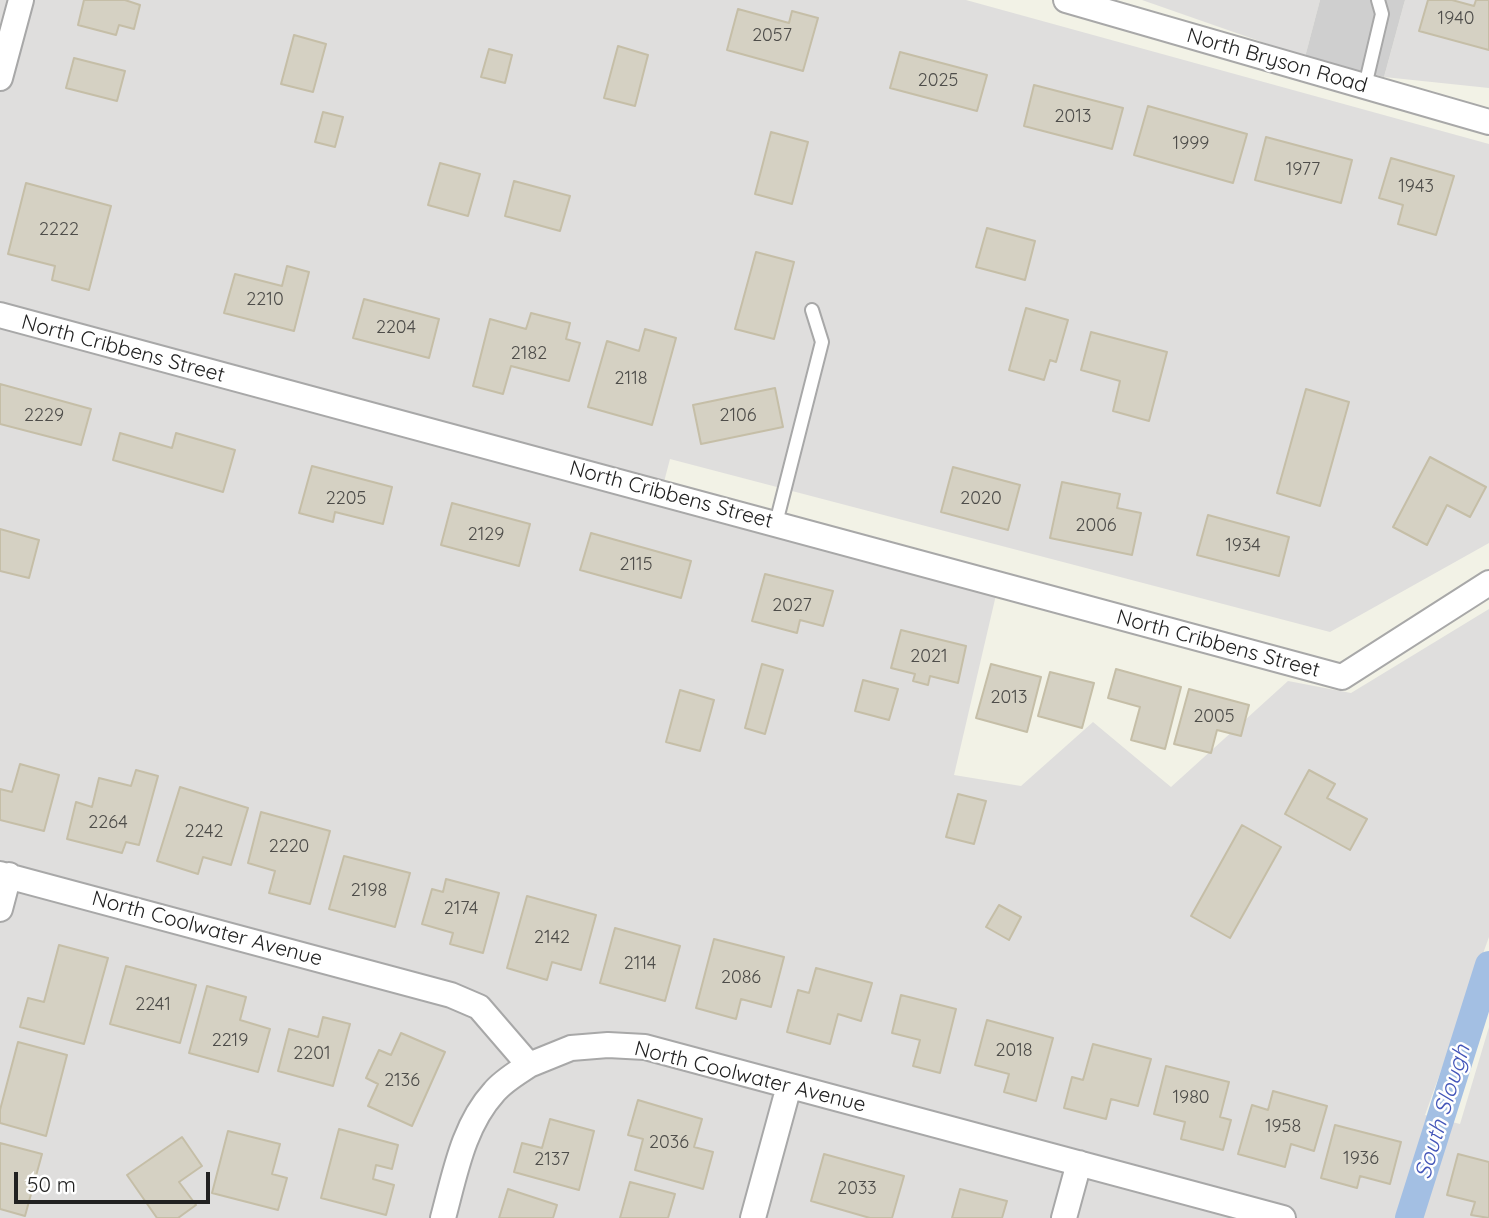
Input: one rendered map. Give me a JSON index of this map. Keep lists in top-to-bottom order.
{
  "streets": {
    "street": ["North Bryson Road", "North Cribbens Street", "North Coolwater Avenue"]
  },
  "water": ["South Slough"],
  "house_numbers": [
    "1940",
    "2057",
    "2025",
    "2013",
    "1999",
    "1977",
    "1943",
    "2222",
    "2210",
    "2204",
    "2182",
    "2118",
    "2229",
    "2106",
    "2205",
    "2020",
    "2006",
    "2129",
    "1934",
    "2115",
    "2027",
    "2021",
    "2013",
    "2005",
    "2264",
    "2242",
    "2220",
    "2198",
    "2174",
    "2142",
    "2114",
    "2086",
    "2241",
    "2219",
    "2018",
    "2201",
    "2136",
    "1980",
    "1958",
    "2036",
    "1936",
    "2137",
    "2033"
  ],
  "scale_bar": "50 m"
}
